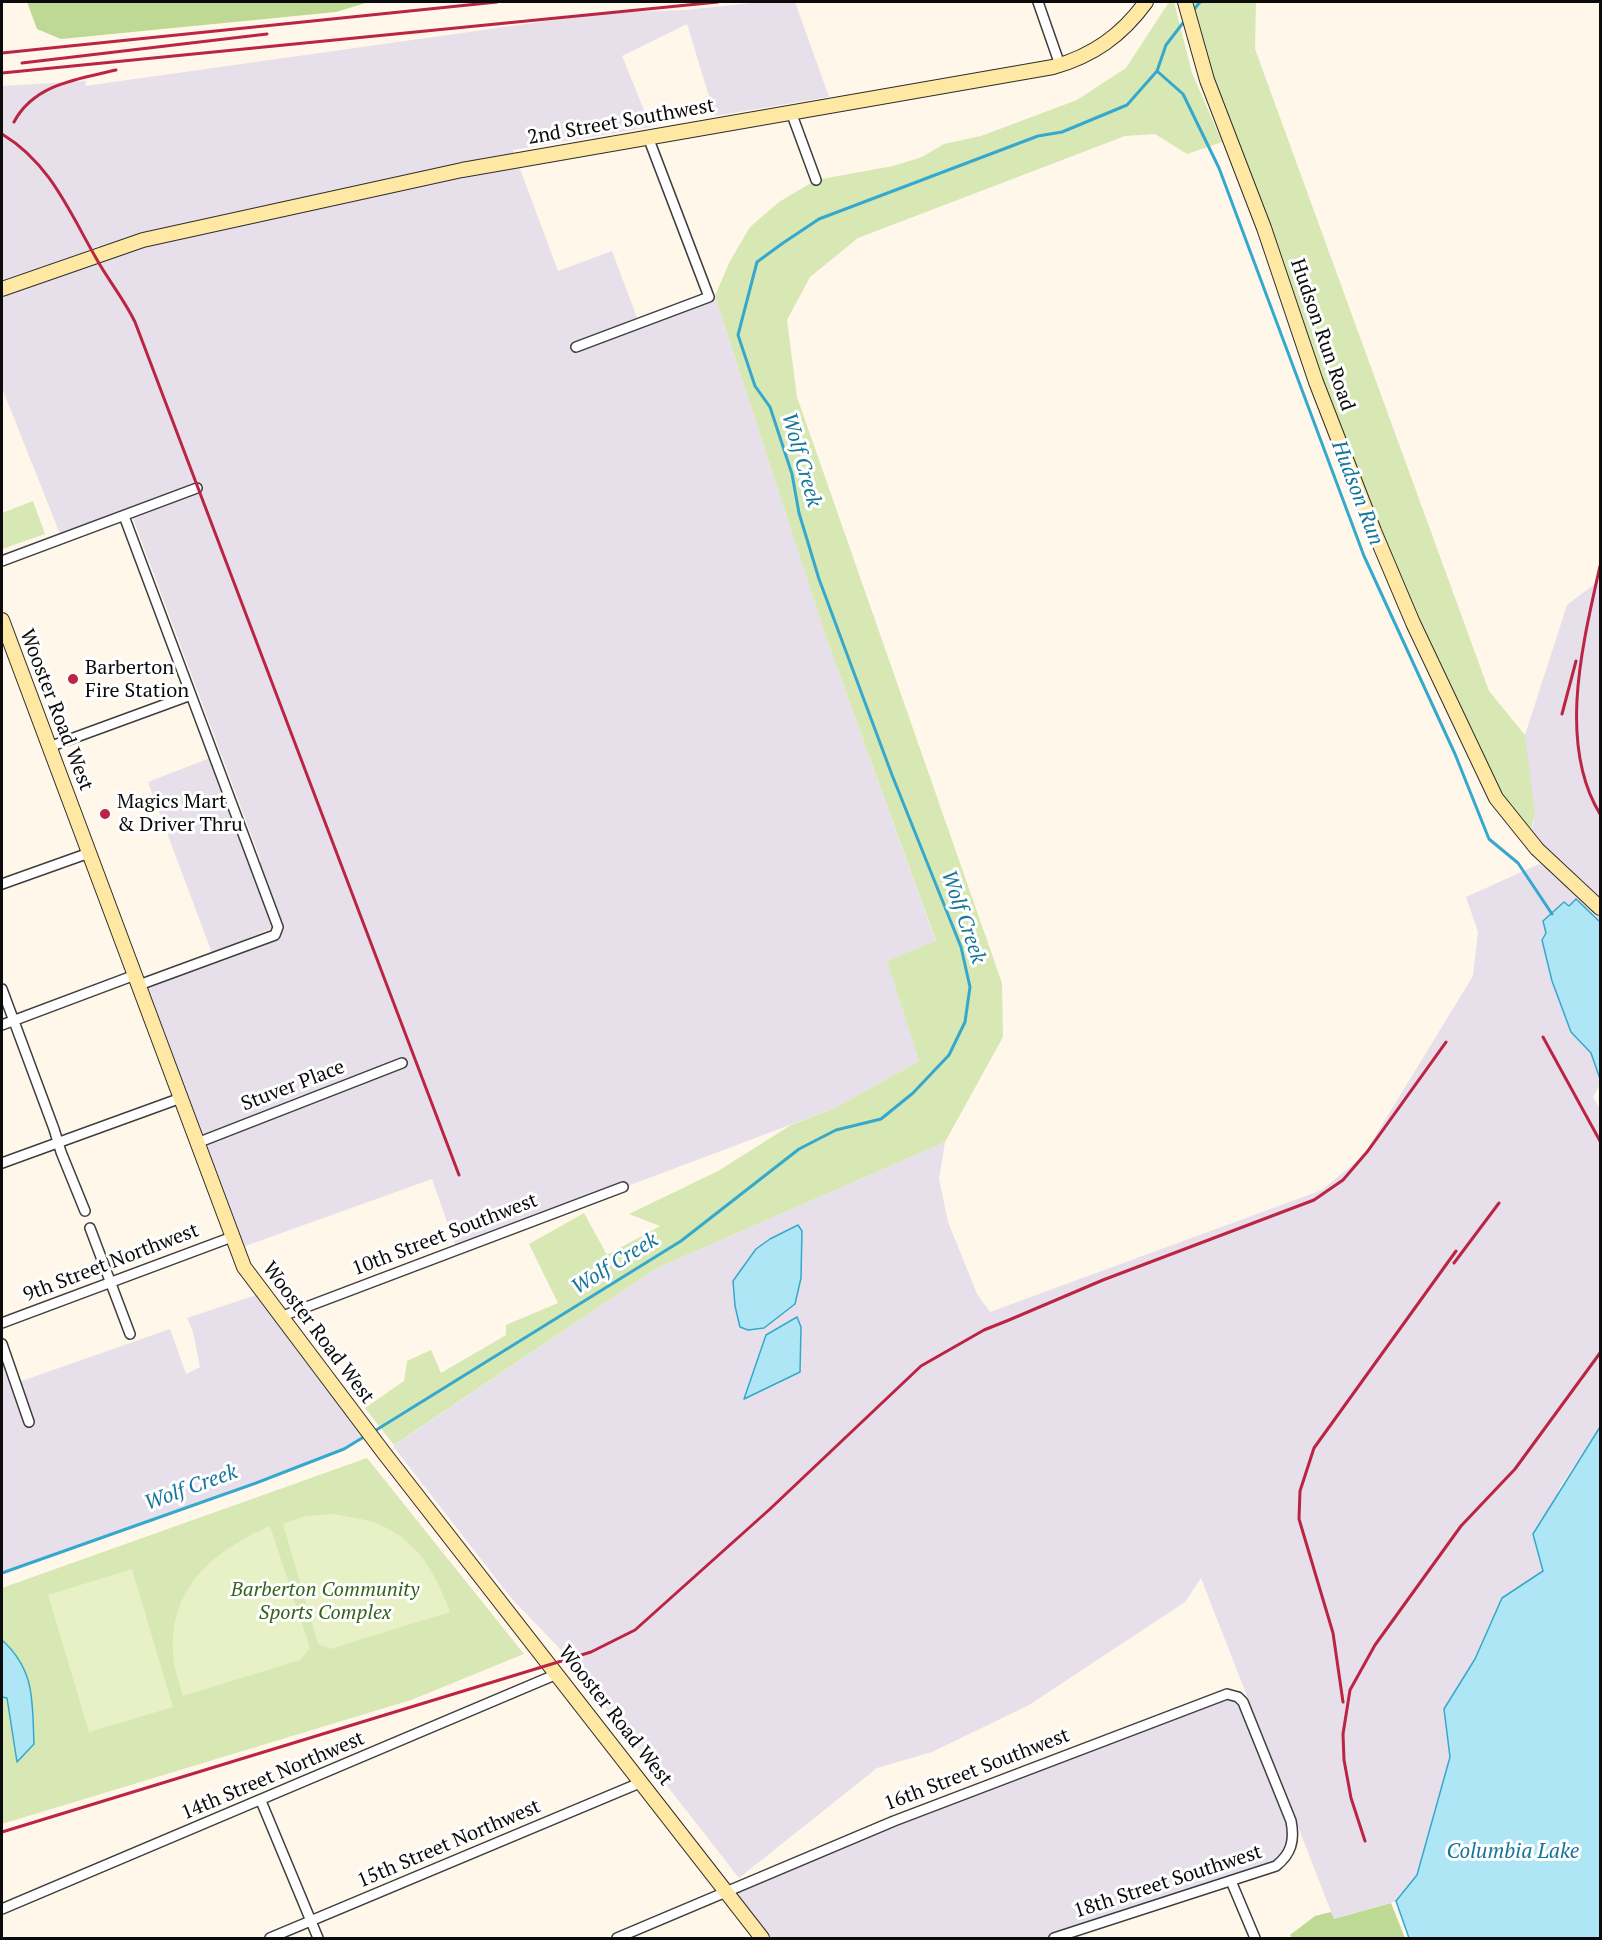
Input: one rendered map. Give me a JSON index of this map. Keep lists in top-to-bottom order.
{
  "streets": {
    "main road": ["2nd Street Southwest", "Hudson Run Road", "Wooster Road West"],
    "street": [
      "Stuver Place",
      "10th Street Southwest",
      "9th Street Northwest",
      "16th Street Southwest",
      "14th Street Northwest",
      "15th Street Northwest",
      "18th Street Southwest"
    ]
  },
  "crossings": [
    ["Wooster Road West", "Stuver Place"],
    ["Wooster Road West", "10th Street Southwest"],
    ["Wooster Road West", "9th Street Northwest"],
    ["Wooster Road West", "16th Street Southwest"],
    ["Wooster Road West", "14th Street Northwest"],
    ["Wooster Road West", "15th Street Northwest"],
    ["16th Street Southwest", "18th Street Southwest"]
  ],
  "water": ["Wolf Creek", "Hudson Run", "Columbia Lake"],
  "parks": ["Barberton Community Sports Complex"],
  "places": ["Barberton Fire Station", "Magics Mart & Driver Thru"]
}
